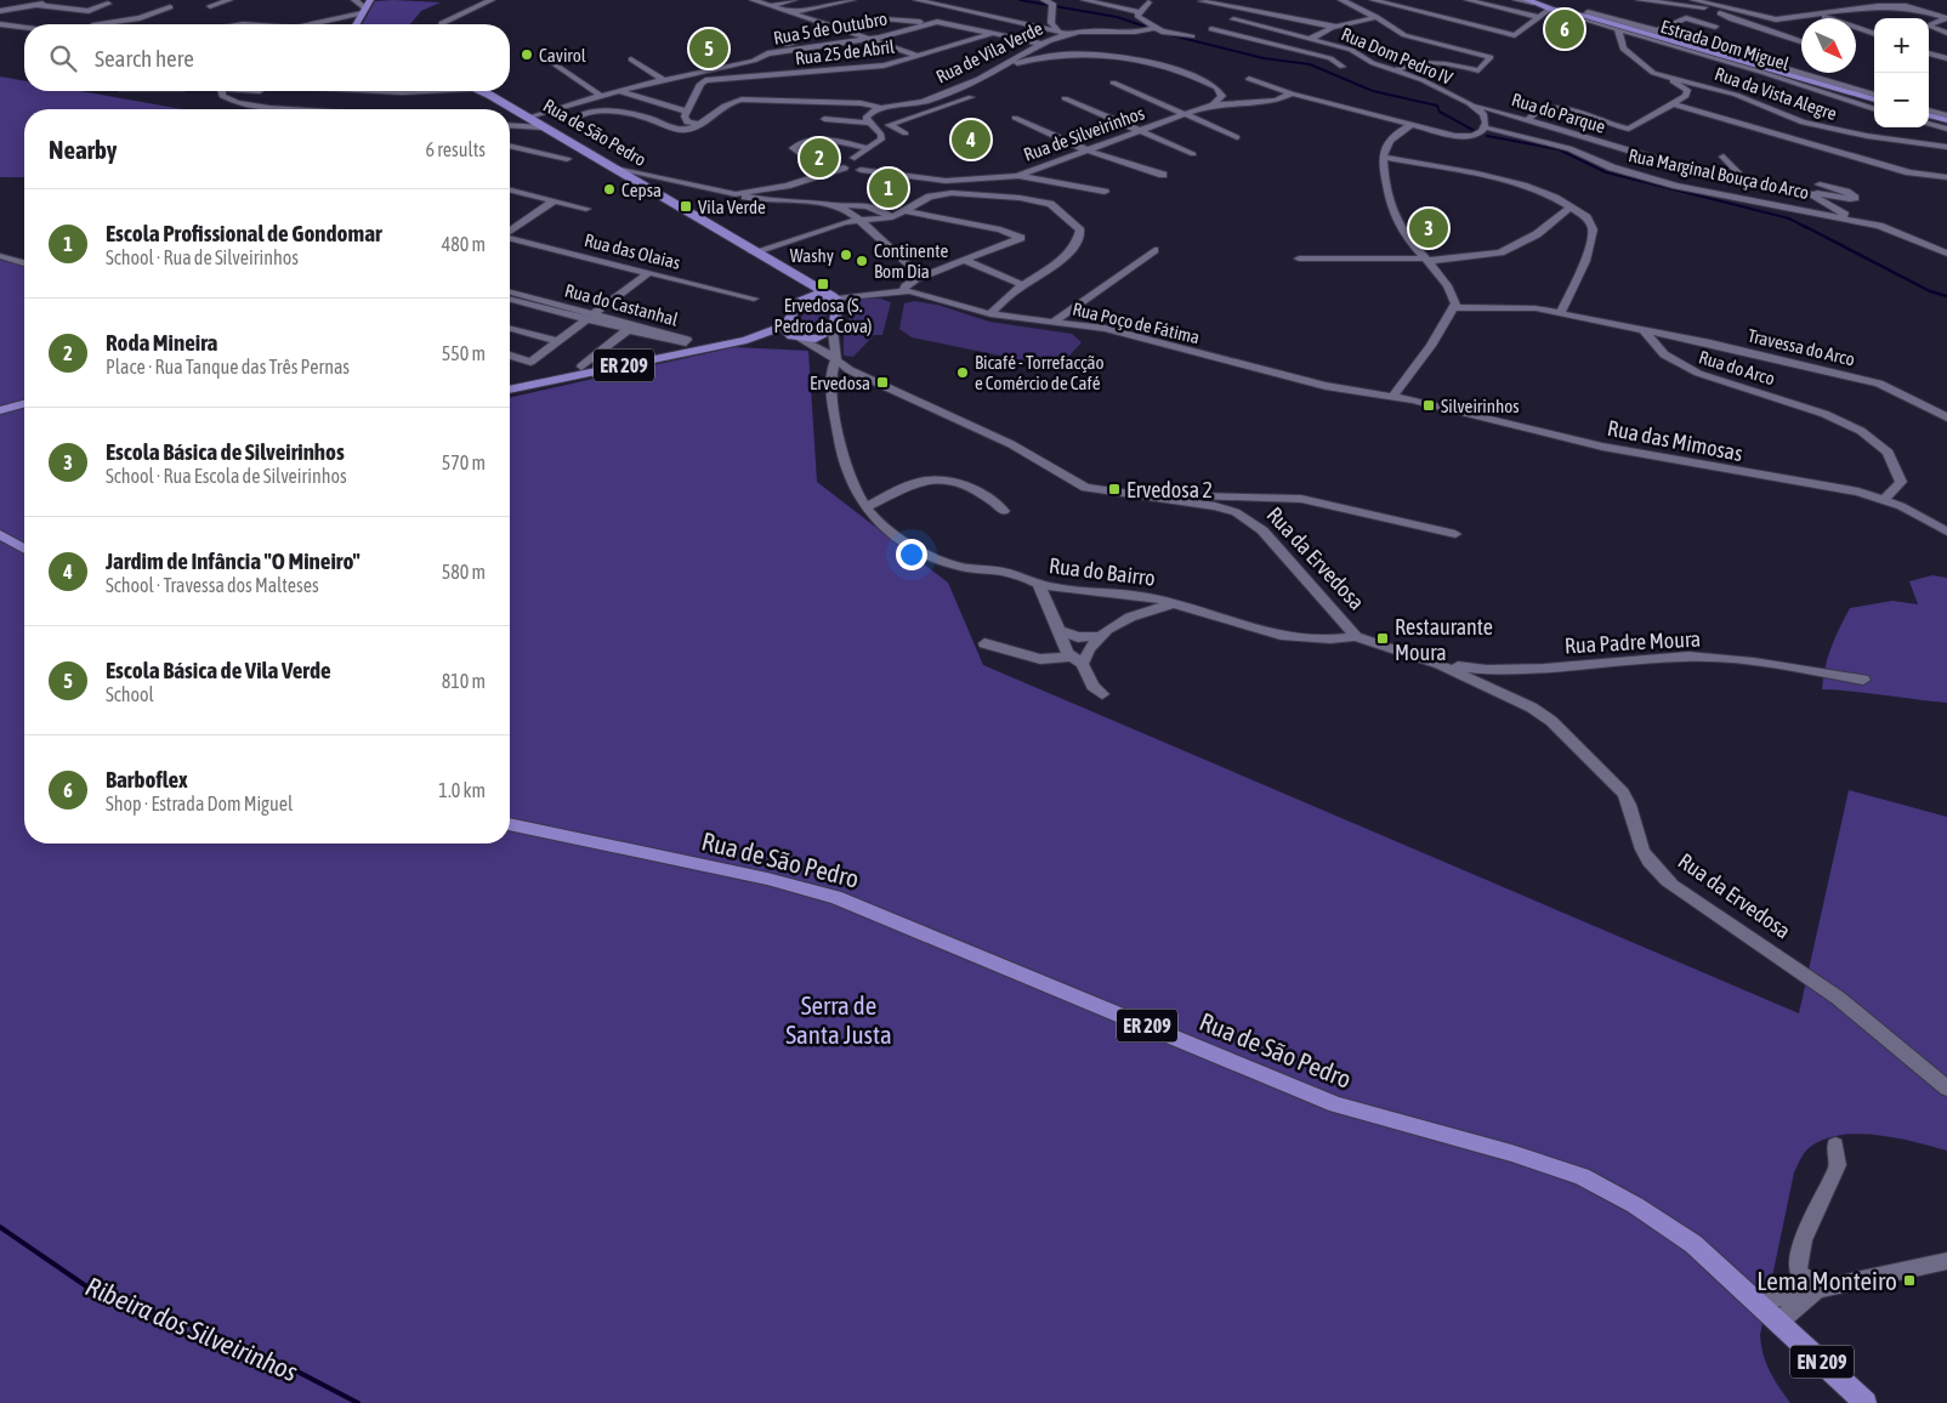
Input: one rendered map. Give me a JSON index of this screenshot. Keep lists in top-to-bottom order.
{
  "streets": {
    "main road": [
      "Estrada Dom Miguel",
      "Rua de São Pedro",
      "ER 209",
      "EN 209"
    ],
    "street": [
      "Rua 5 de Outubro",
      "Rua 25 de Abril",
      "Rua de Vila Verde",
      "Rua Dom Pedro IV",
      "Rua da Vista Alegre",
      "Rua do Parque",
      "Rua de Silveirinhos",
      "Rua Marginal Bouça do Arco",
      "Rua das Olaias",
      "Rua do Castanhal",
      "Rua Poço de Fátima",
      "Travessa do Arco",
      "Rua do Arco",
      "Rua das Mimosas",
      "Rua da Ervedosa",
      "Rua do Bairro",
      "Rua Padre Moura"
    ]
  },
  "crossings": [
    ["Rua 5 de Outubro", "Rua 25 de Abril"],
    ["Rua 5 de Outubro", "Rua de São Pedro"],
    ["Estrada Dom Miguel", "Rua da Vista Alegre"],
    ["Rua 25 de Abril", "Rua de Vila Verde"],
    ["Rua Dom Pedro IV", "Rua do Parque"],
    ["Rua Dom Pedro IV", "Rua Marginal Bouça do Arco"],
    ["Rua do Parque", "Rua Marginal Bouça do Arco"],
    ["Rua de São Pedro", "Rua Poço de Fátima"],
    ["Rua de São Pedro", "ER 209"],
    ["Rua de São Pedro", "Rua da Ervedosa"],
    ["Rua Poço de Fátima", "ER 209"],
    ["Rua Poço de Fátima", "Rua das Mimosas"],
    ["Rua Poço de Fátima", "Rua da Ervedosa"],
    ["Travessa do Arco", "Rua do Arco"],
    ["ER 209", "Rua da Ervedosa"],
    ["Rua do Arco", "Rua das Mimosas"],
    ["Rua da Ervedosa", "Rua do Bairro"],
    ["Rua da Ervedosa", "Rua Padre Moura"]
  ],
  "water": ["Ribeira dos Silveirinhos"],
  "parks": ["Serra de Santa Justa"],
  "places": {
    "other": [
      "Cavirol",
      "Cepsa",
      "Washy",
      "Continente Bom Dia",
      "Bicafé - Torrefacção e Comércio de Café"
    ],
    "transit": [
      "Vila Verde",
      "Ervedosa (S. Pedro da Cova)",
      "Ervedosa",
      "Silveirinhos",
      "Ervedosa 2",
      "Restaurante Moura",
      "Lema Monteiro"
    ]
  },
  "north": "bottom right",
  "page": {
    "pins": [
      "6",
      "5",
      "4",
      "2",
      "1",
      "3"
    ],
    "map_buttons": ["+", "−"],
    "search": "Search here",
    "heading": ["Nearby", "6 results"],
    "list": [
      {
        "mark": "1",
        "name": "Escola Profissional de Gondomar",
        "note": "School · Rua de Silveirinhos",
        "value": "480 m"
      },
      {
        "mark": "2",
        "name": "Roda Mineira",
        "note": "Place · Rua Tanque das Três Pernas",
        "value": "550 m"
      },
      {
        "mark": "3",
        "name": "Escola Básica de Silveirinhos",
        "note": "School · Rua Escola de Silveirinhos",
        "value": "570 m"
      },
      {
        "mark": "4",
        "name": "Jardim de Infância \"O Mineiro\"",
        "note": "School · Travessa dos Malteses",
        "value": "580 m"
      },
      {
        "mark": "5",
        "name": "Escola Básica de Vila Verde",
        "note": "School",
        "value": "810 m"
      },
      {
        "mark": "6",
        "name": "Barboflex",
        "note": "Shop · Estrada Dom Miguel",
        "value": "1.0 km"
      }
    ]
  }
}
